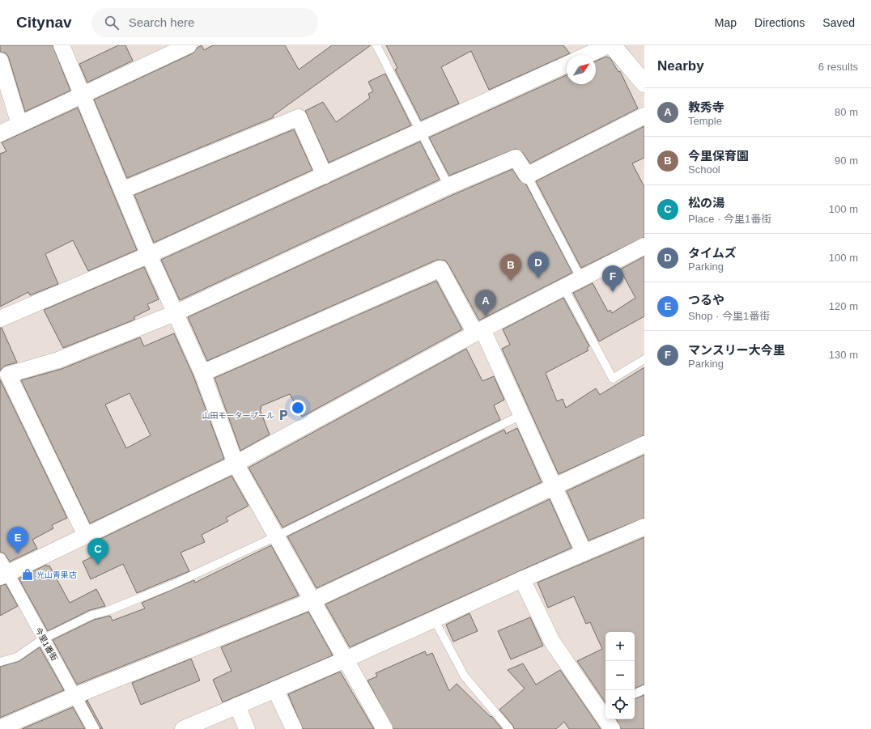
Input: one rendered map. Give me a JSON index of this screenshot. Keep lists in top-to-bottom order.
{
  "streets": {
    "street": ["今里1番街"]
  },
  "places": {
    "parking": ["山田モータープール"],
    "shop": ["光山青果店"]
  },
  "north": "top right",
  "page": {
    "header": "Citynav",
    "search": "Search here",
    "nav": ["Map", "Directions", "Saved"],
    "heading": ["Nearby", "6 results"],
    "list": [
      {
        "mark": "A",
        "name": "教秀寺",
        "note": "Temple",
        "value": "80 m"
      },
      {
        "mark": "B",
        "name": "今里保育園",
        "note": "School",
        "value": "90 m"
      },
      {
        "mark": "C",
        "name": "松の湯",
        "note": "Place · 今里1番街",
        "value": "100 m"
      },
      {
        "mark": "D",
        "name": "タイムズ",
        "note": "Parking",
        "value": "100 m"
      },
      {
        "mark": "E",
        "name": "つるや",
        "note": "Shop · 今里1番街",
        "value": "120 m"
      },
      {
        "mark": "F",
        "name": "マンスリー大今里",
        "note": "Parking",
        "value": "130 m"
      }
    ],
    "pins": [
      "D",
      "B",
      "F",
      "A",
      "E",
      "C"
    ],
    "map_buttons": ["+", "−"]
  }
}
